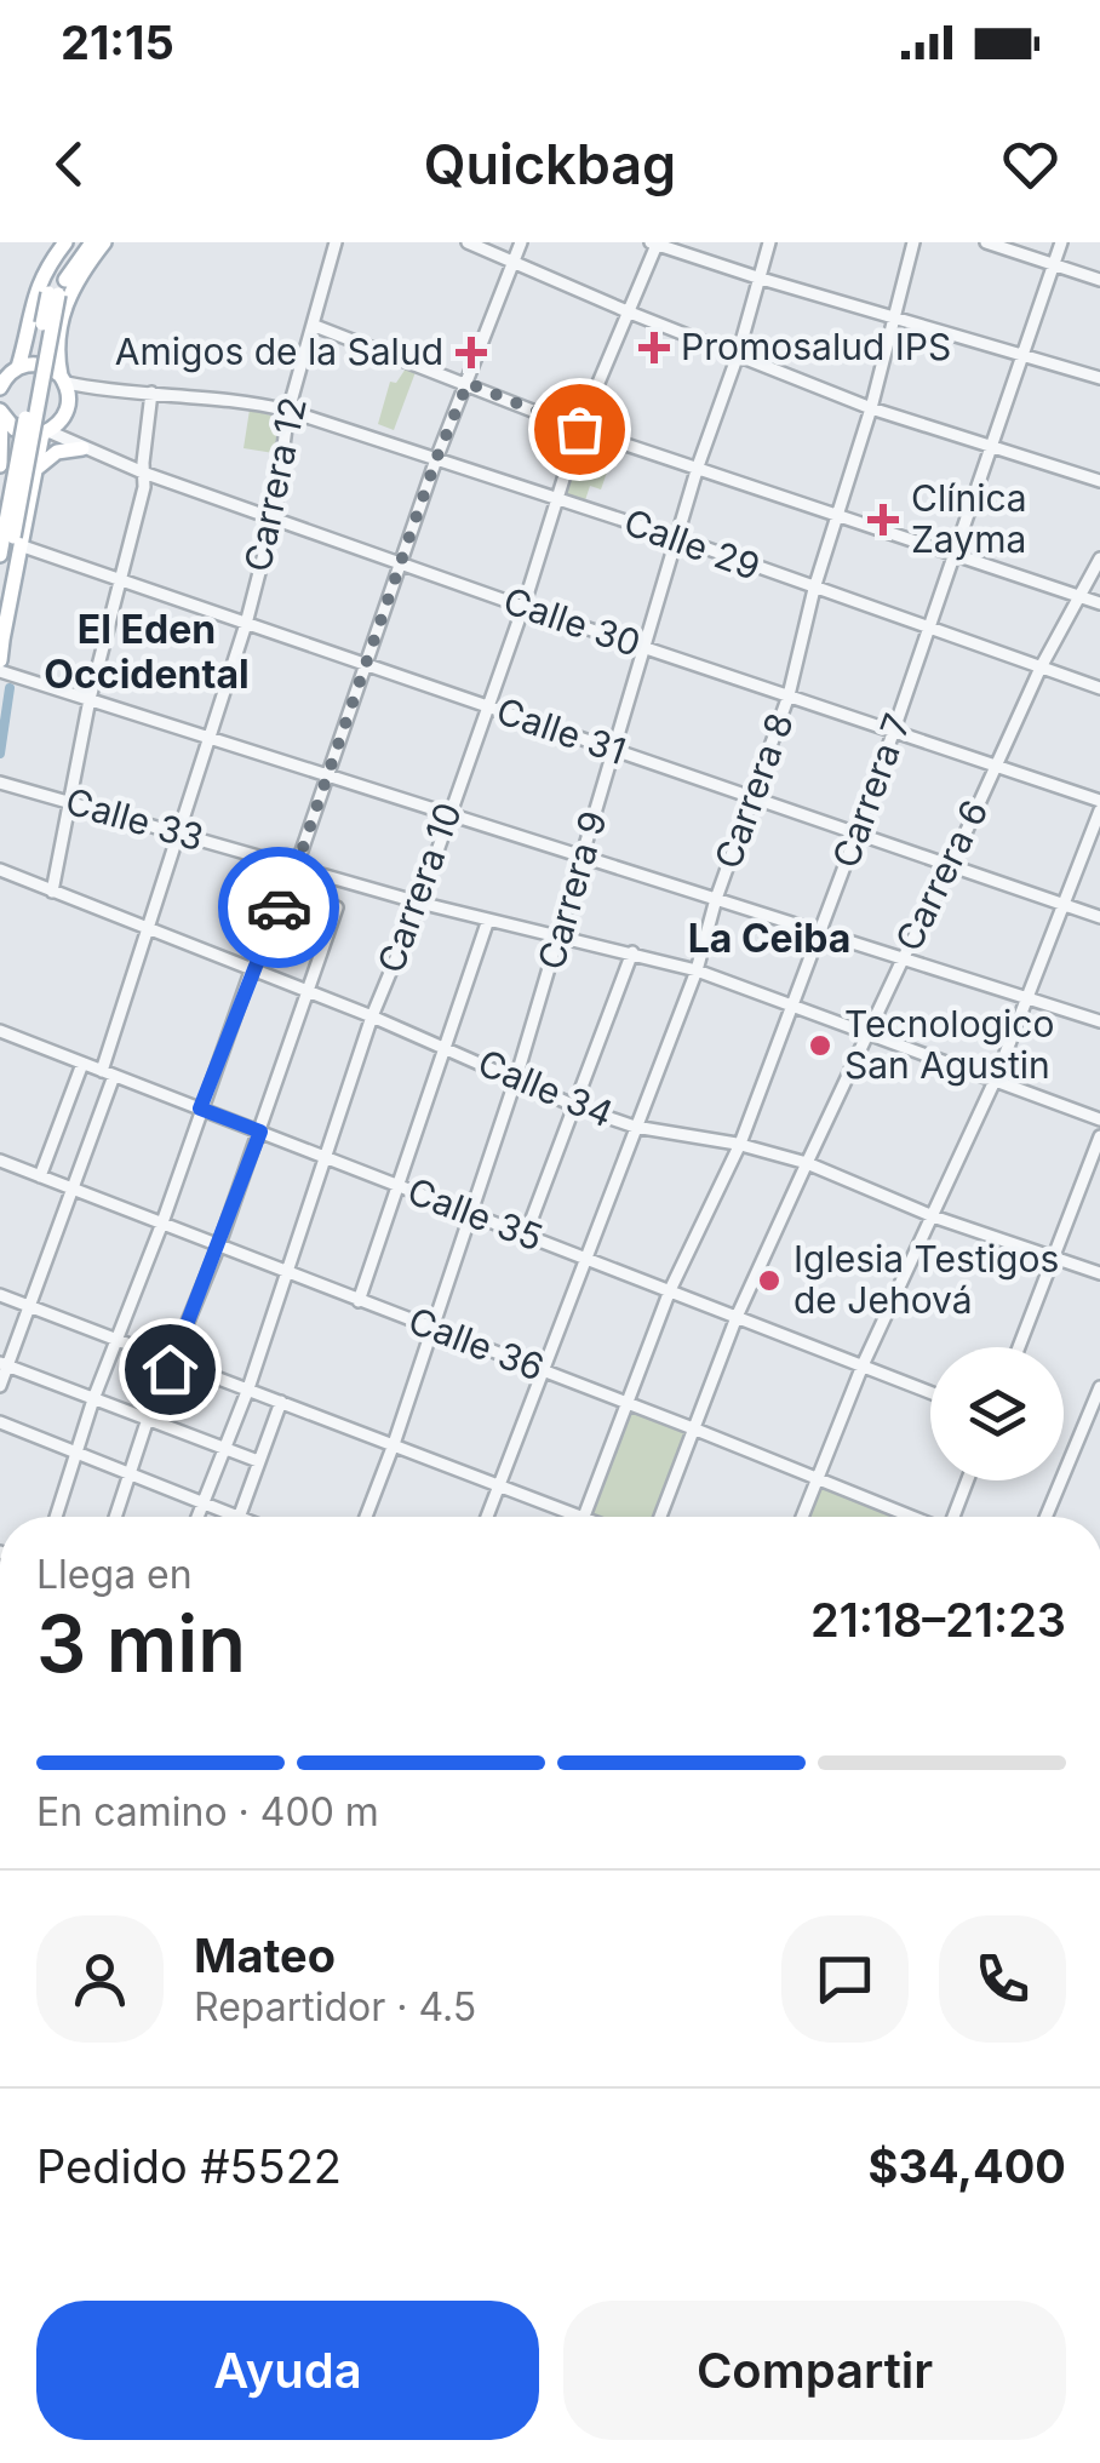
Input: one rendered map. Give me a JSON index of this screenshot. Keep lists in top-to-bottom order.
{
  "streets": {
    "street": [
      "Carrera 12",
      "Calle 29",
      "Calle 30",
      "Calle 31",
      "Carrera 8",
      "Carrera 7",
      "Calle 33",
      "Carrera 6",
      "Carrera 10",
      "Carrera 9",
      "Calle 34",
      "Calle 35",
      "Calle 36"
    ]
  },
  "crossings": [
    ["Carrera 12", "Calle 29"],
    ["Carrera 12", "Calle 30"],
    ["Carrera 12", "Calle 31"],
    ["Carrera 12", "Calle 33"],
    ["Carrera 12", "Calle 34"],
    ["Carrera 12", "Calle 35"],
    ["Carrera 12", "Calle 36"],
    ["Calle 29", "Carrera 8"],
    ["Calle 29", "Carrera 7"],
    ["Calle 29", "Carrera 6"],
    ["Calle 29", "Carrera 10"],
    ["Calle 29", "Carrera 9"],
    ["Calle 30", "Carrera 8"],
    ["Calle 30", "Carrera 7"],
    ["Calle 30", "Carrera 6"],
    ["Calle 30", "Carrera 10"],
    ["Calle 30", "Carrera 9"],
    ["Calle 31", "Carrera 8"],
    ["Calle 31", "Carrera 7"],
    ["Calle 31", "Carrera 6"],
    ["Calle 31", "Carrera 10"],
    ["Calle 31", "Carrera 9"],
    ["Carrera 8", "Calle 33"],
    ["Carrera 8", "Calle 34"],
    ["Carrera 8", "Calle 35"],
    ["Carrera 8", "Calle 36"],
    ["Carrera 7", "Calle 33"],
    ["Carrera 7", "Calle 34"],
    ["Carrera 7", "Calle 35"],
    ["Carrera 7", "Calle 36"],
    ["Calle 33", "Carrera 6"],
    ["Calle 33", "Carrera 10"],
    ["Calle 33", "Carrera 9"],
    ["Carrera 6", "Calle 34"],
    ["Carrera 6", "Calle 35"],
    ["Carrera 6", "Calle 36"],
    ["Carrera 10", "Calle 34"],
    ["Carrera 10", "Calle 35"],
    ["Carrera 10", "Calle 36"],
    ["Carrera 9", "Calle 34"],
    ["Carrera 9", "Calle 35"],
    ["Carrera 9", "Calle 36"]
  ],
  "districts": ["El Eden Occidental", "La Ceiba"],
  "places": {
    "health": ["Promosalud IPS", "Amigos de la Salud", "Clínica Zayma"],
    "other": ["Tecnologico San Agustin", "Iglesia Testigos de Jehová"]
  },
  "page": {
    "status": "21:15",
    "header": "Quickbag",
    "heading": ["3 min", "Llega en", "21:18–21:23"],
    "panel": [
      "Mateo",
      "Repartidor · 4.5",
      "Pedido #5522",
      "$34,400"
    ],
    "bar": "En camino · 400 m",
    "buttons": ["Ayuda", "Compartir"]
  }
}
